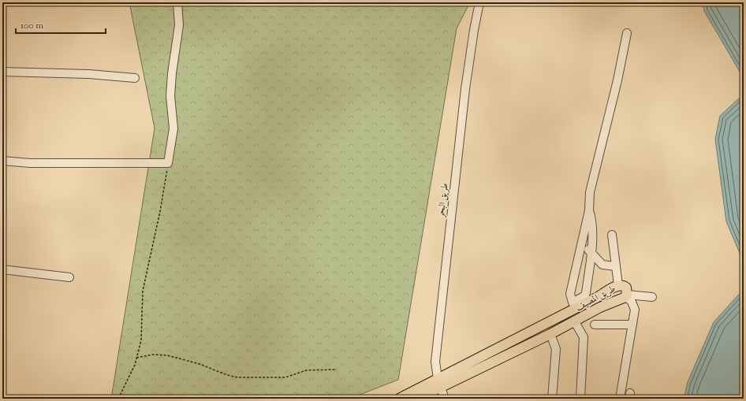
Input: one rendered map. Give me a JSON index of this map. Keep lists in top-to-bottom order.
{
  "streets": {
    "main road": ["طريق المصيف"],
    "street": ["طريق البحر"]
  },
  "crossings": [
    ["طريق البحر", "طريق المصيف"]
  ],
  "scale_bar": "100 m"
}
